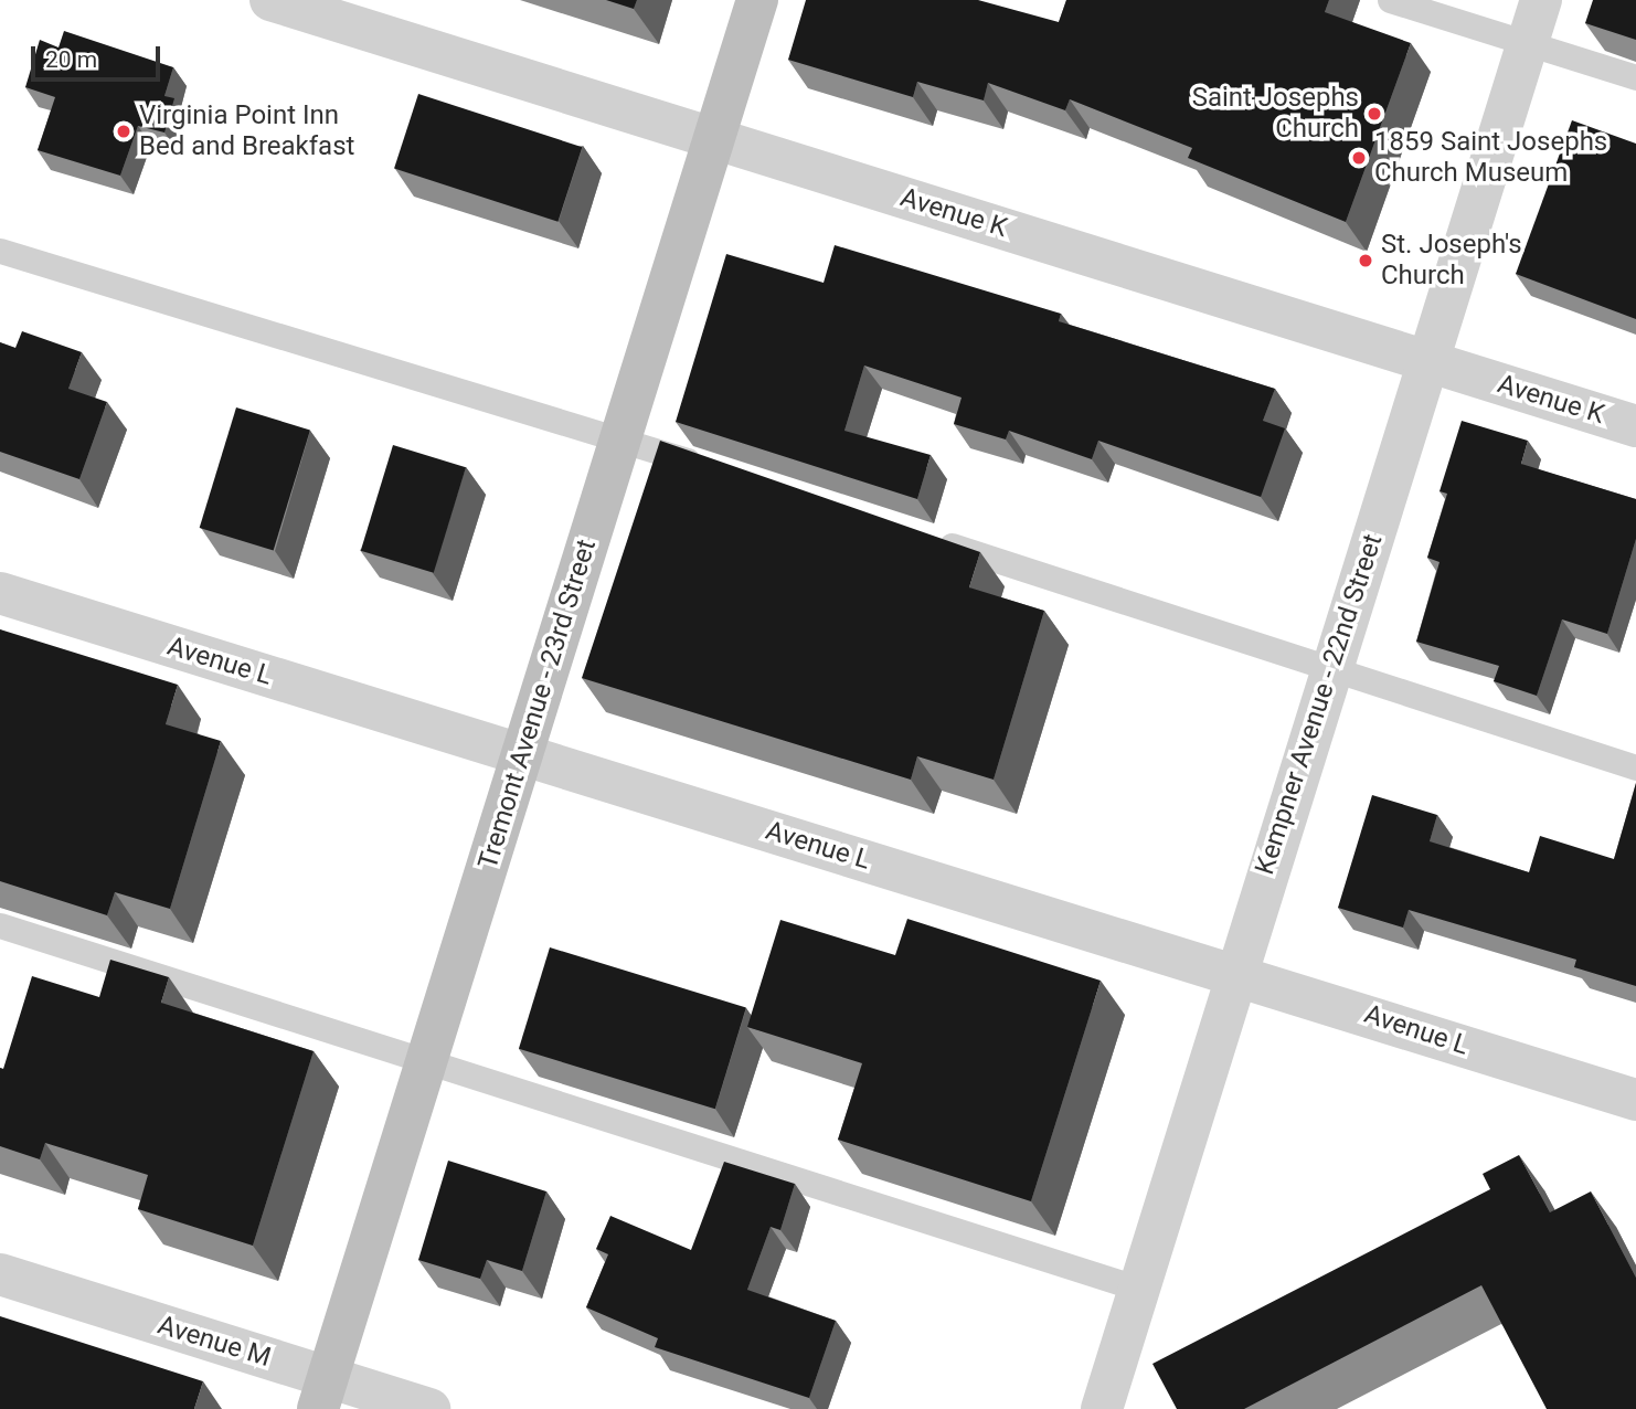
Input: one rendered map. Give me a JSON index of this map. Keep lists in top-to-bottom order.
{
  "streets": {
    "street": [
      "Avenue K",
      "Avenue L",
      "Tremont Avenue - 23rd Street",
      "Kempner Avenue - 22nd Street",
      "Avenue M"
    ]
  },
  "crossings": [
    ["Avenue K", "Tremont Avenue - 23rd Street"],
    ["Avenue K", "Kempner Avenue - 22nd Street"],
    ["Avenue L", "Tremont Avenue - 23rd Street"],
    ["Avenue L", "Kempner Avenue - 22nd Street"],
    ["Tremont Avenue - 23rd Street", "Avenue M"]
  ],
  "places": [
    "Saint Josephs Church",
    "Virginia Point Inn Bed and Breakfast",
    "1859 Saint Josephs Church Museum",
    "St. Joseph's Church"
  ],
  "scale_bar": "20 m"
}
